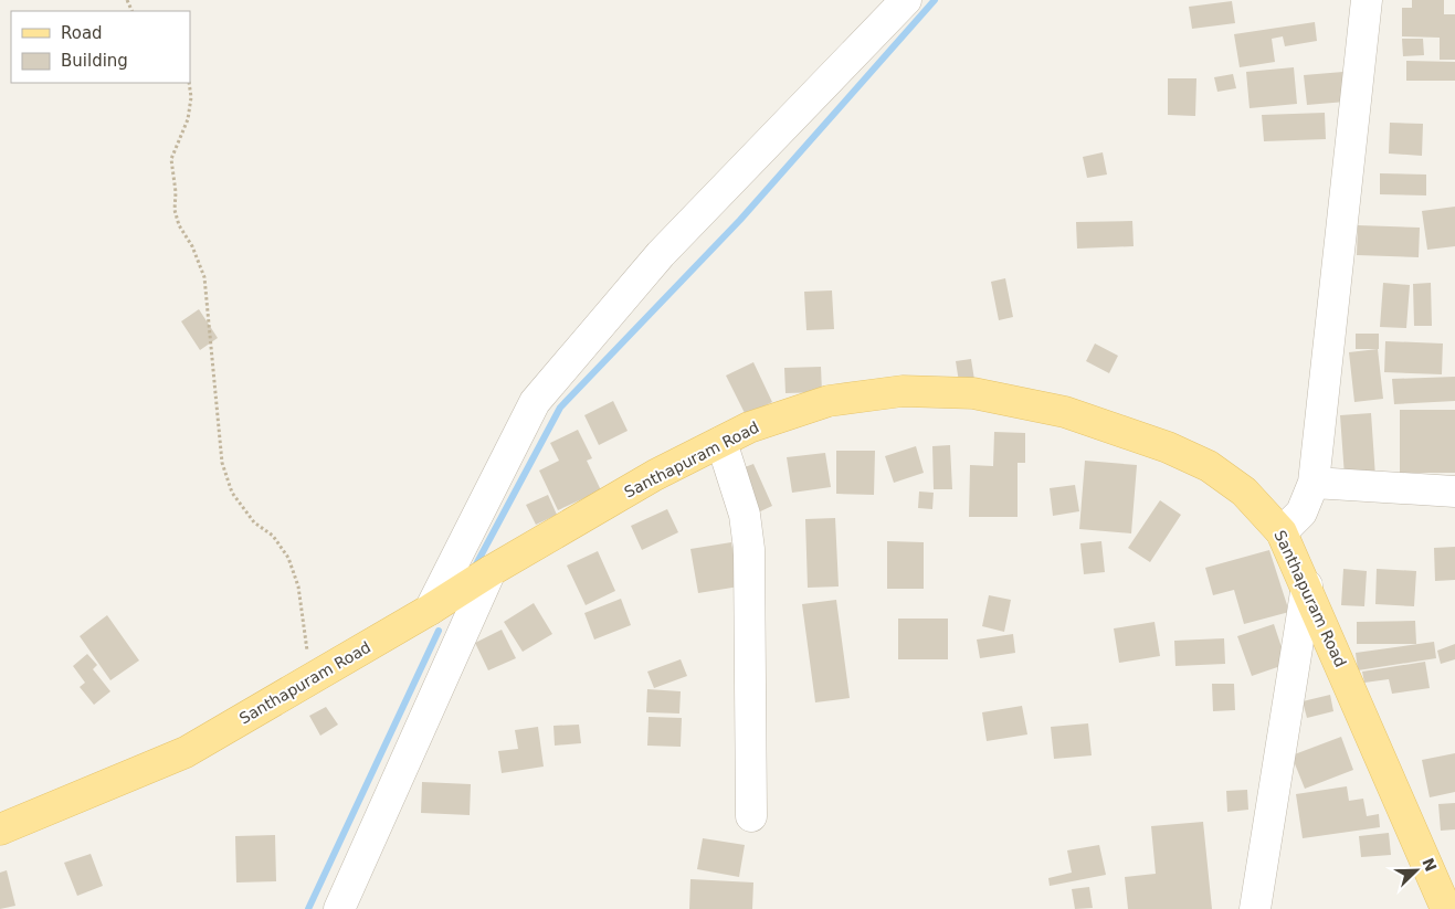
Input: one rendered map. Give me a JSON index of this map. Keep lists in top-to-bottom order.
{
  "streets": {
    "main road": ["Santhapuram Road"]
  },
  "legend": ["Road", "Building"],
  "north": "top right"
}
